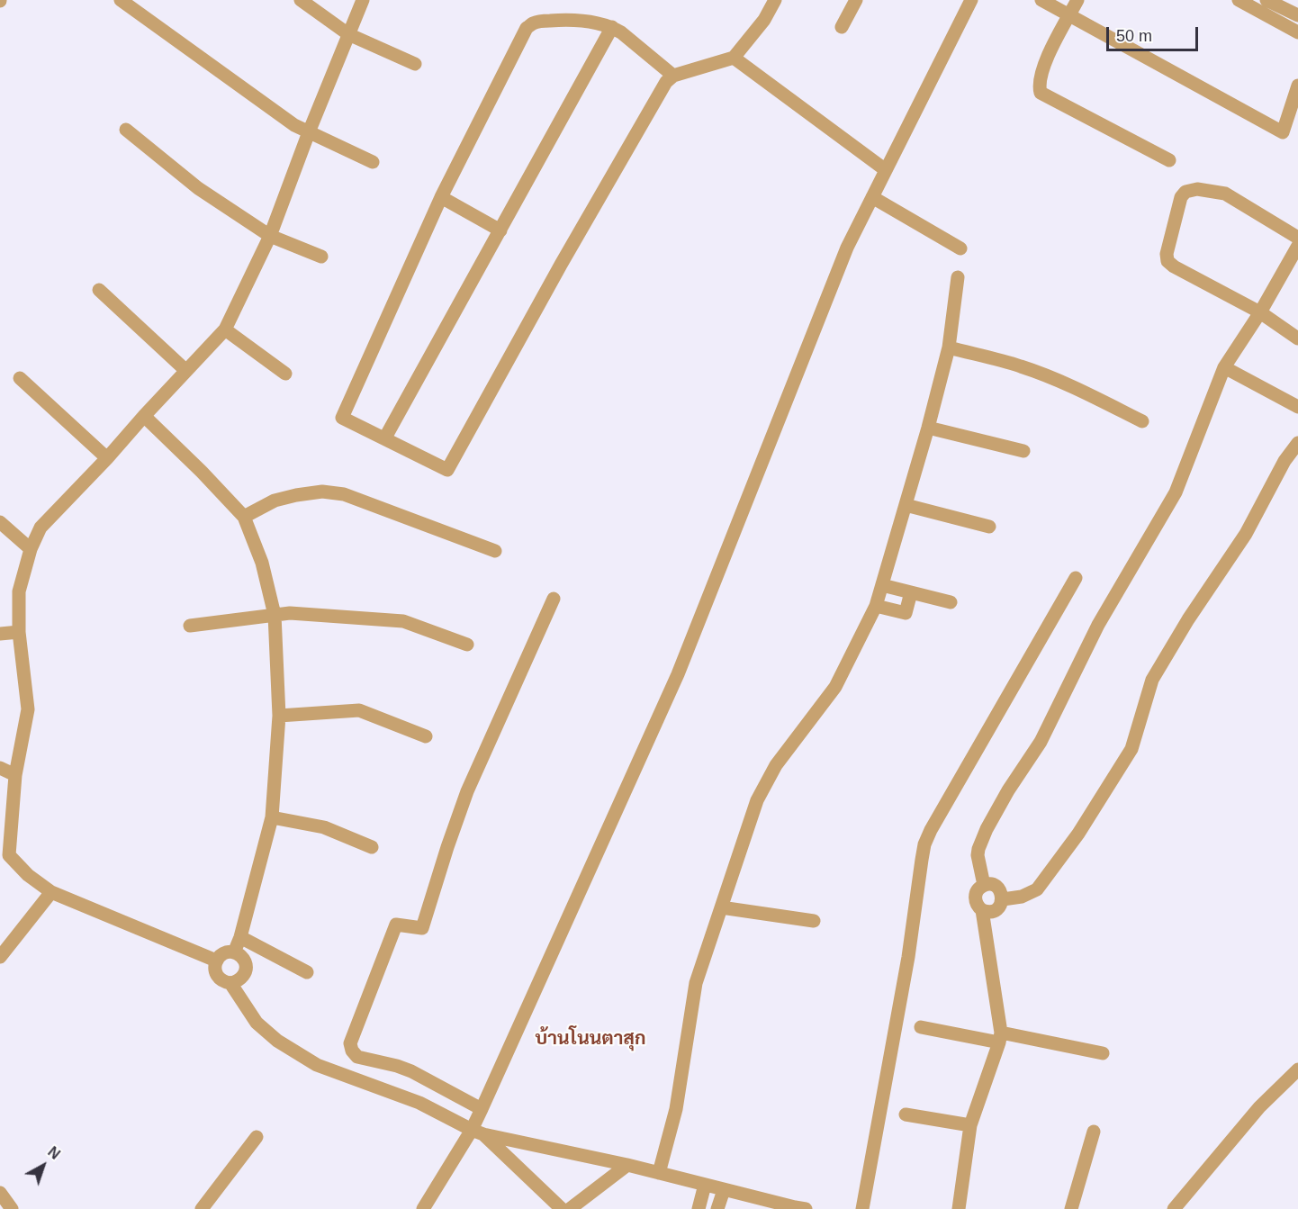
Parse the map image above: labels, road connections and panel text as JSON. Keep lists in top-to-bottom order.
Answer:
{
  "districts": ["บ้านโนนตาสุก"],
  "scale_bar": "50 m",
  "north": "top right"
}
